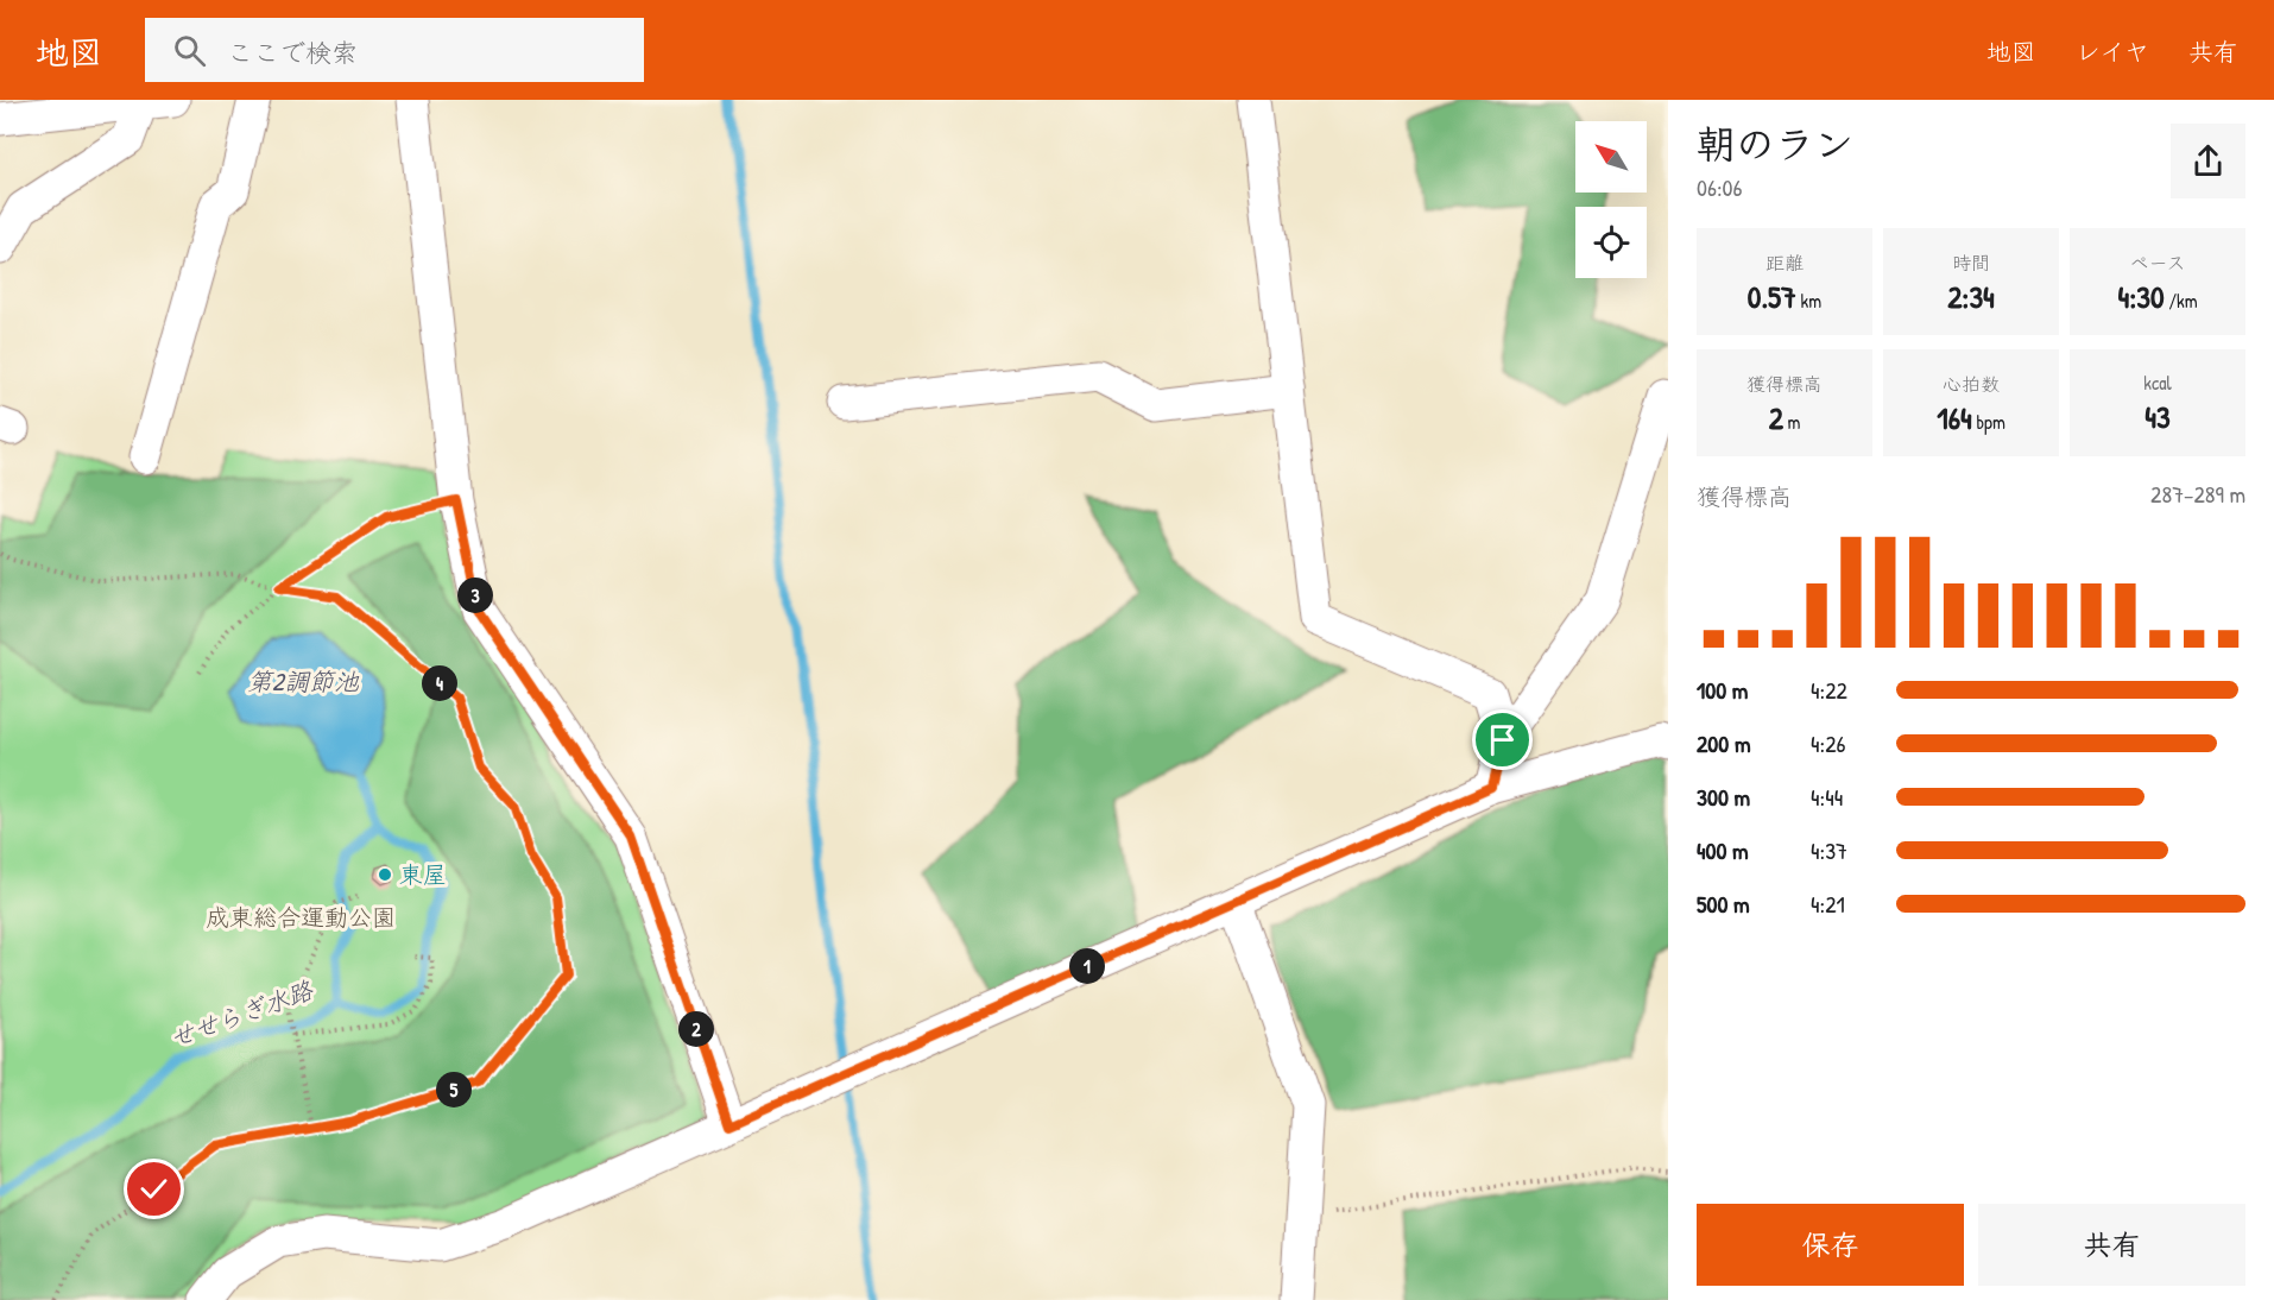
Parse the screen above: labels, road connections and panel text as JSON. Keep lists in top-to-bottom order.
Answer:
{
  "water": ["第2調節池", "せせらぎ水路"],
  "parks": ["成東総合運動公園"],
  "places": ["東屋"],
  "north": "top left",
  "page": {
    "header": "地図",
    "search": "ここで検索",
    "nav": ["地図", "レイヤ", "共有"],
    "heading": ["朝のラン", "06:06"],
    "stats": [
      ["距離", "0.57 km"],
      ["時間", "2:34"],
      ["ペース", "4:30 /km"],
      ["獲得標高", "2 m"],
      ["心拍数", "164 bpm"],
      ["kcal", "43"]
    ],
    "chart": ["獲得標高", "287–289 m"],
    "pins": [
      "3",
      "4",
      "1",
      "2",
      "5"
    ],
    "list": [
      {
        "name": "100 m",
        "note": "4:22"
      },
      {
        "name": "200 m",
        "note": "4:26"
      },
      {
        "name": "300 m",
        "note": "4:44"
      },
      {
        "name": "400 m",
        "note": "4:37"
      },
      {
        "name": "500 m",
        "note": "4:21"
      }
    ],
    "buttons": ["保存", "共有"]
  }
}
